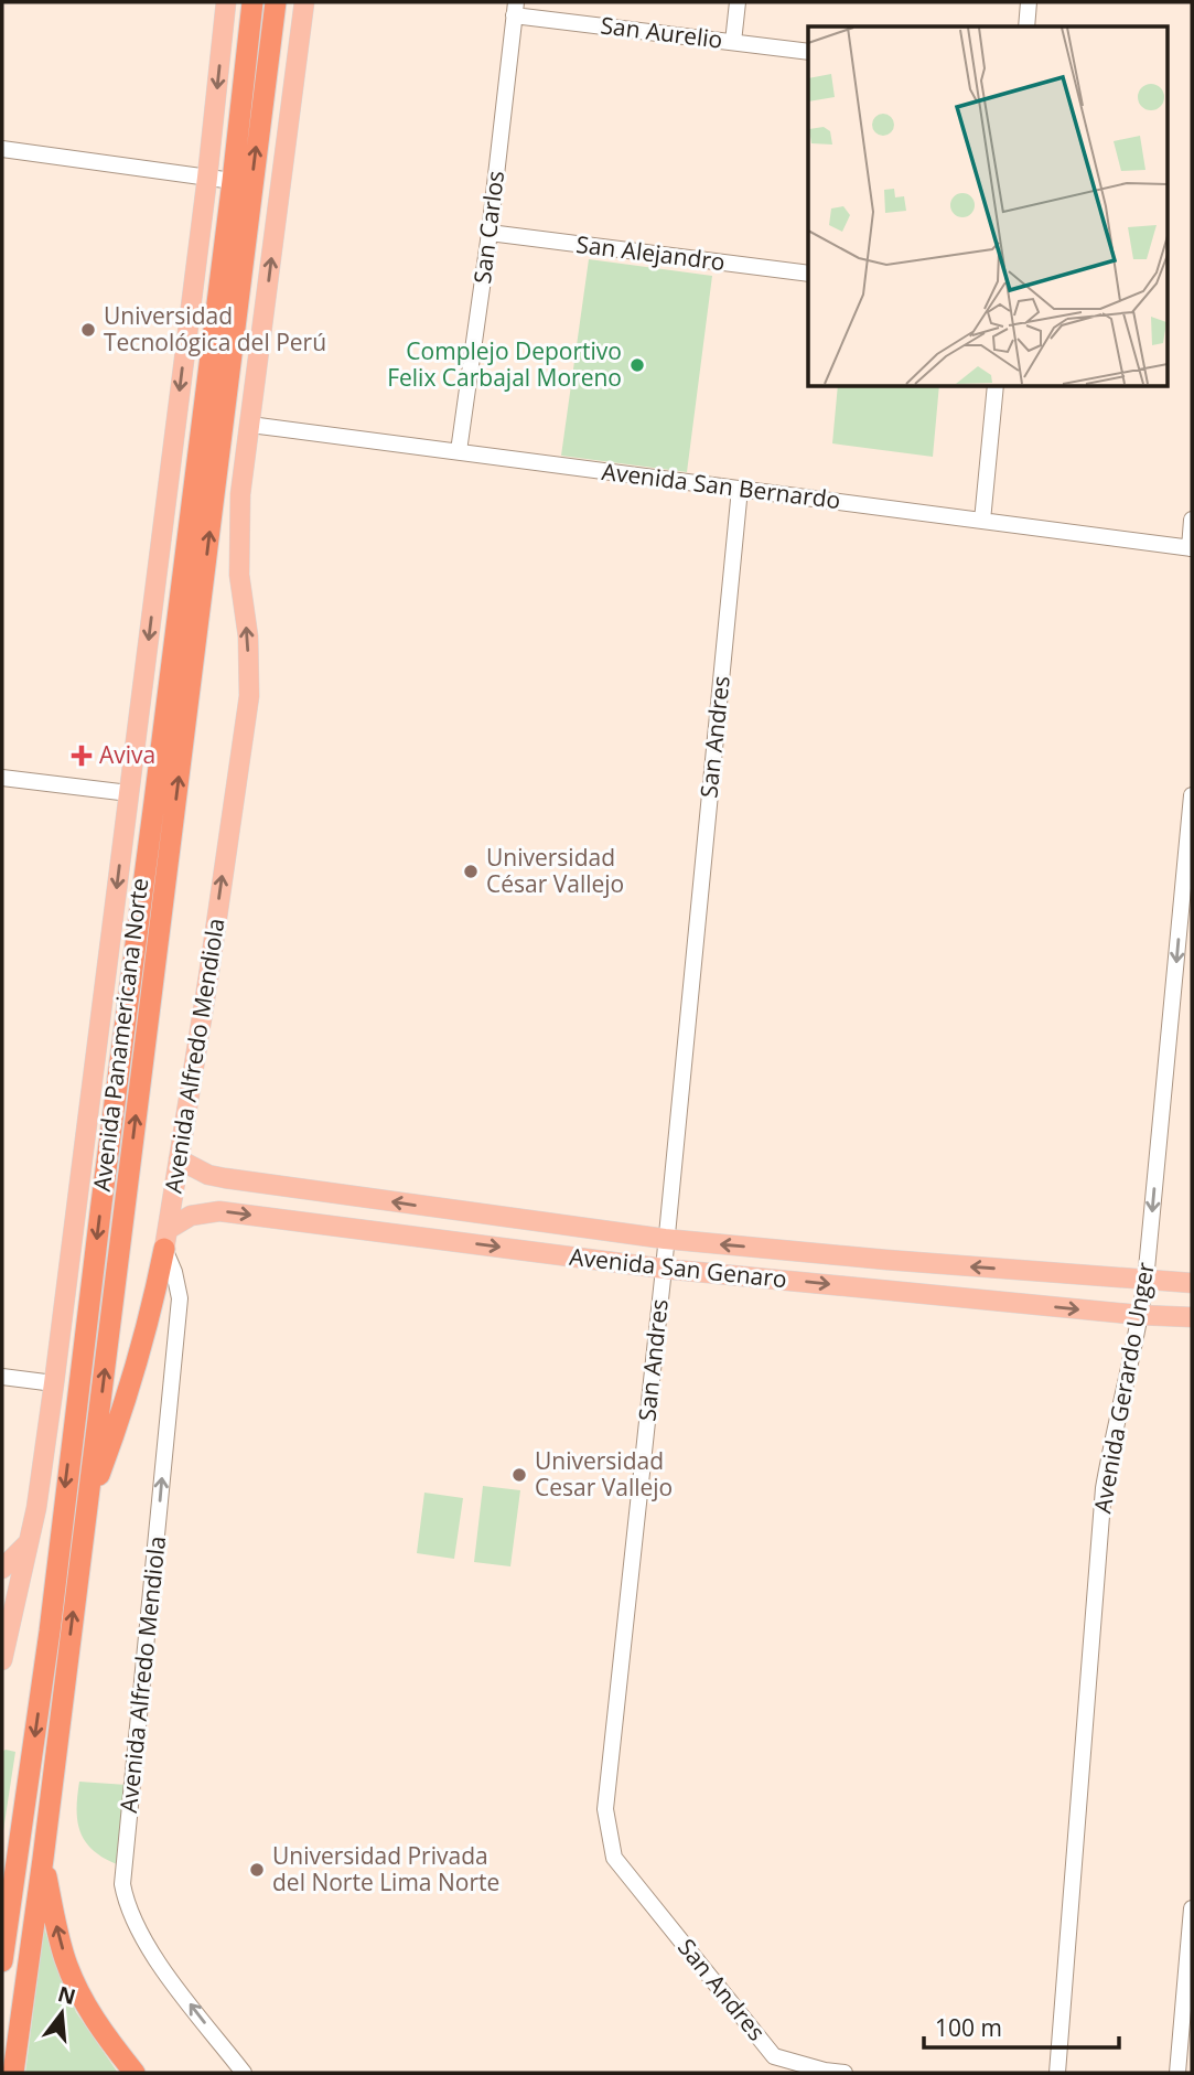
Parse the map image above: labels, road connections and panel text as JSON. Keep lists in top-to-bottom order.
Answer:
{
  "streets": {
    "highway": ["Avenida Panamericana Norte"],
    "main road": ["Avenida Alfredo Mendiola", "Avenida San Genaro"],
    "street": [
      "San Aurelio",
      "San Carlos",
      "San Alejandro",
      "Avenida San Bernardo",
      "San Andres",
      "Avenida Gerardo Unger"
    ]
  },
  "crossings": [
    ["San Aurelio", "San Carlos"],
    ["San Carlos", "San Alejandro"],
    ["San Carlos", "Avenida San Bernardo"],
    ["Avenida San Bernardo", "San Andres"],
    ["Avenida San Bernardo", "Avenida Alfredo Mendiola"],
    ["San Andres", "Avenida San Genaro"],
    ["Avenida Alfredo Mendiola", "Avenida San Genaro"],
    ["Avenida San Genaro", "Avenida Gerardo Unger"]
  ],
  "one_way": ["Avenida Gerardo Unger"],
  "places": {
    "other": [
      "Universidad Tecnológica del Perú",
      "Complejo Deportivo Felix Carbajal Moreno",
      "Universidad César Vallejo",
      "Universidad Cesar Vallejo",
      "Universidad Privada del Norte Lima Norte"
    ],
    "health": ["Aviva"]
  },
  "scale_bar": "100 m",
  "north": "top"
}
